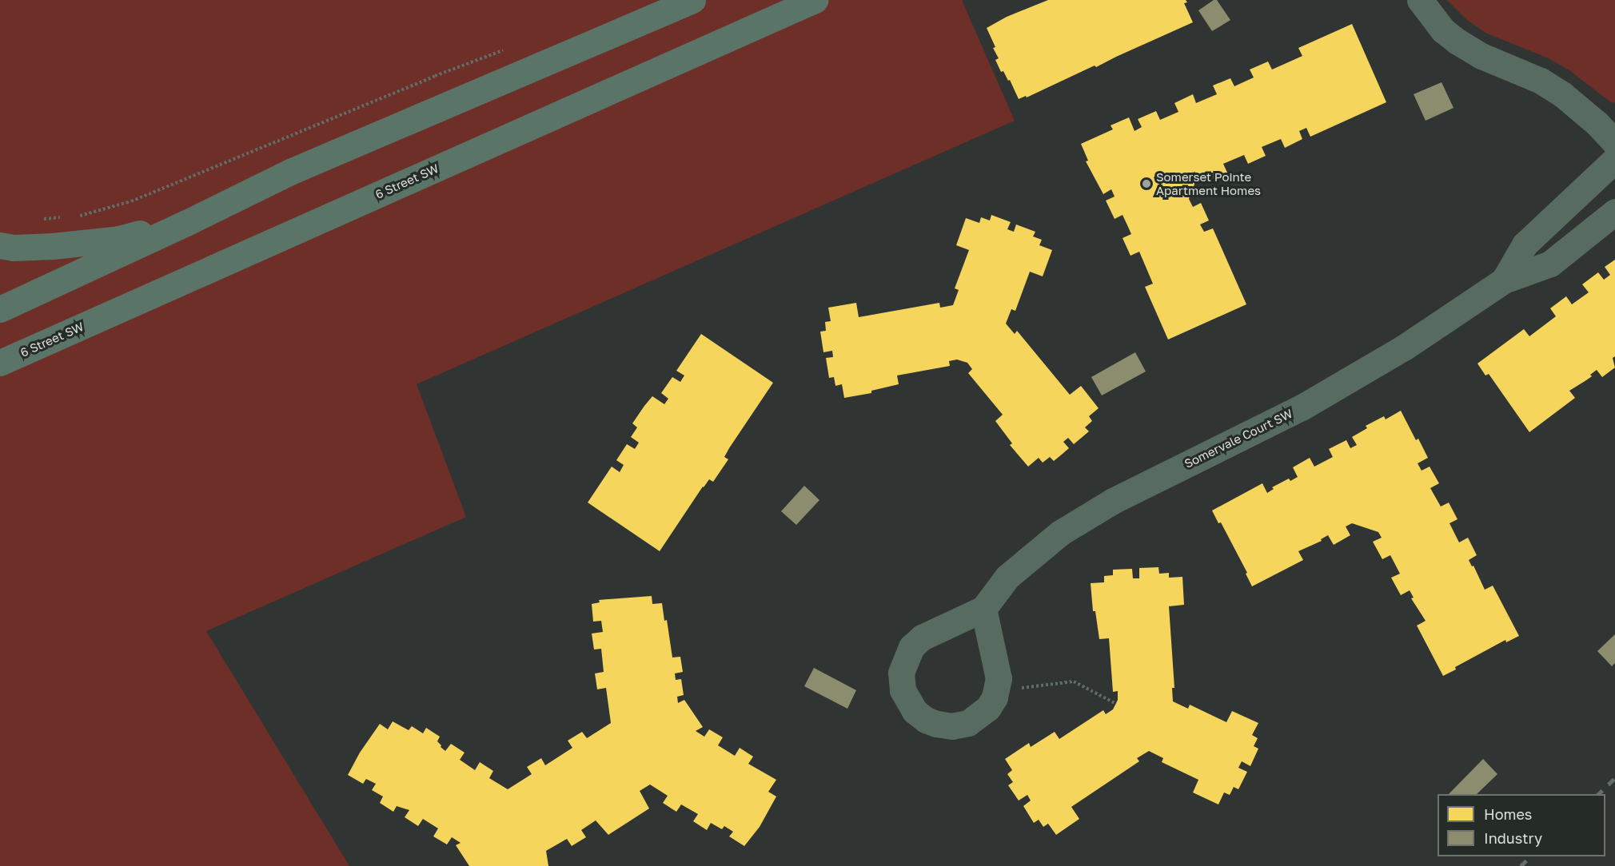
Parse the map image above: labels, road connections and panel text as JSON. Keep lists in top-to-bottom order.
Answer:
{
  "streets": {
    "main road": ["6 Street SW"],
    "street": ["Somervale Court SW"]
  },
  "places": ["Somerset Pointe Apartment Homes"],
  "legend": ["Homes", "Industry"]
}
